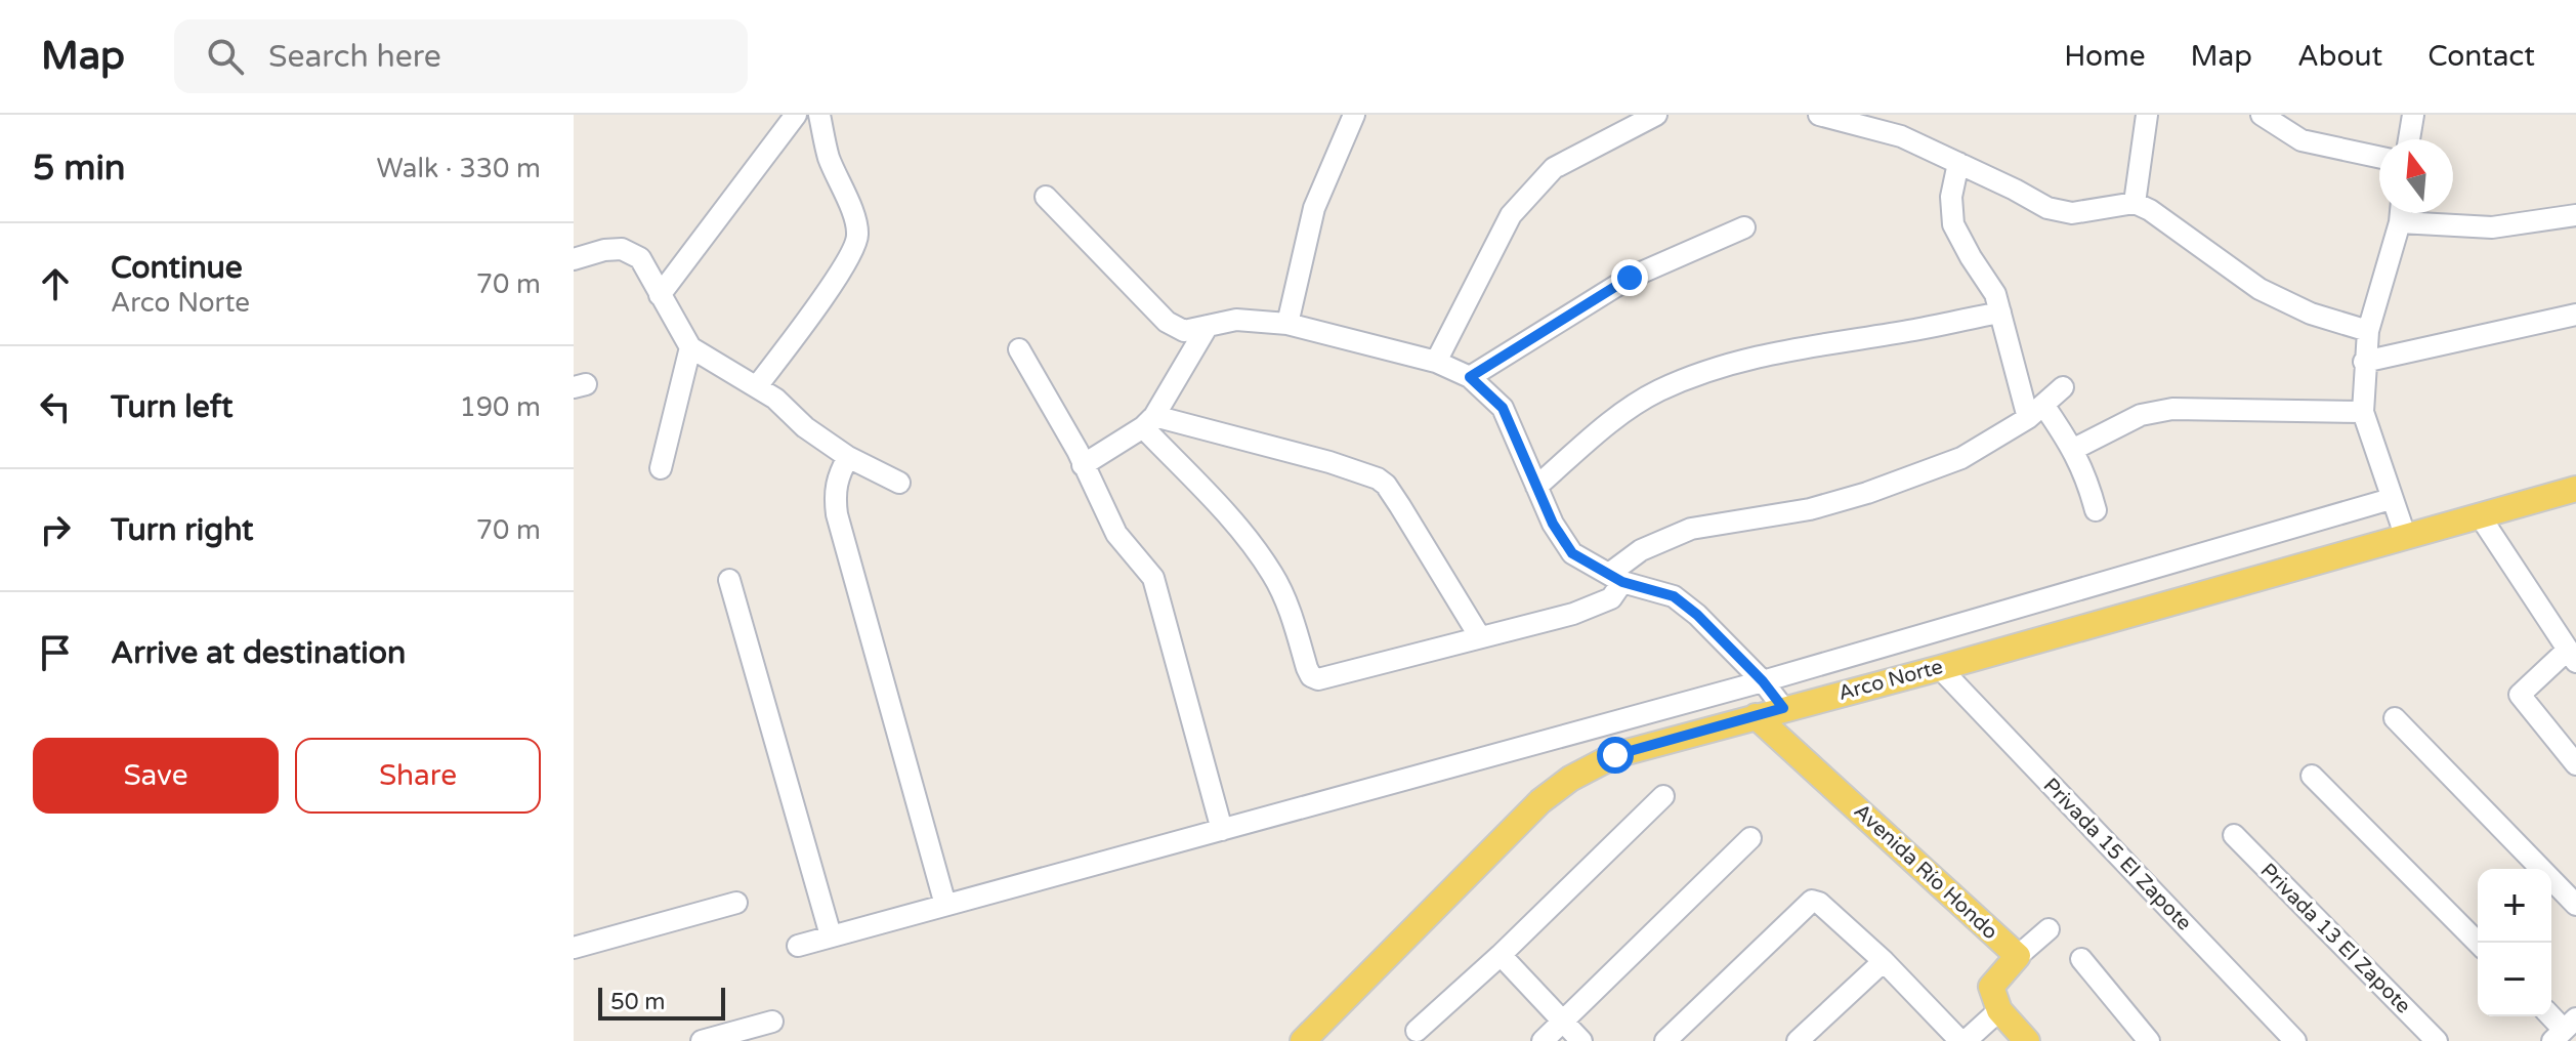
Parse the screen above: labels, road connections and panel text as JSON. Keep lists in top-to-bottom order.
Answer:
{
  "streets": {
    "main road": ["Arco Norte", "Avenida Río Hondo"],
    "street": ["Privada 15 El Zapote", "Privada 13 El Zapote"]
  },
  "crossings": [
    ["Arco Norte", "Privada 15 El Zapote"],
    ["Arco Norte", "Avenida Río Hondo"]
  ],
  "scale_bar": "50 m",
  "north": "top",
  "page": {
    "header": "Map",
    "search": "Search here",
    "nav": [
      "Home",
      "Map",
      "About",
      "Contact"
    ],
    "heading": ["5 min", "Walk · 330 m"],
    "list": [
      ["Continue", "Arco Norte", "70 m"],
      ["Turn left", "190 m"],
      ["Turn right", "70 m"],
      "Arrive at destination"
    ],
    "buttons": ["Save", "Share"],
    "map_buttons": ["+", "−"],
    "scale": "50 m"
  }
}
